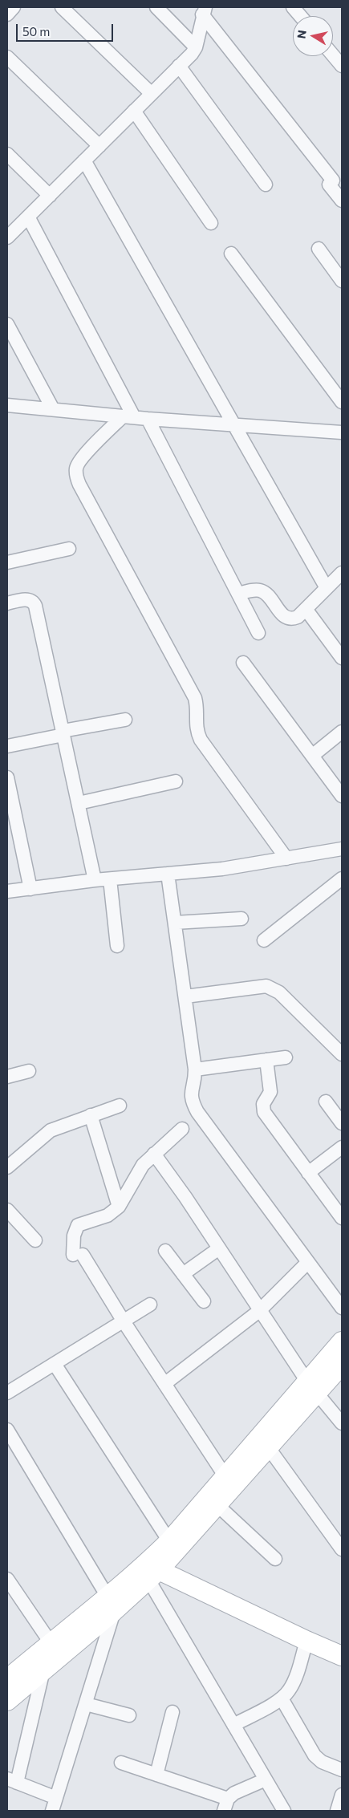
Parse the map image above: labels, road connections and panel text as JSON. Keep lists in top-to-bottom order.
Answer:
{
  "scale_bar": "50 m",
  "north": "left"
}
